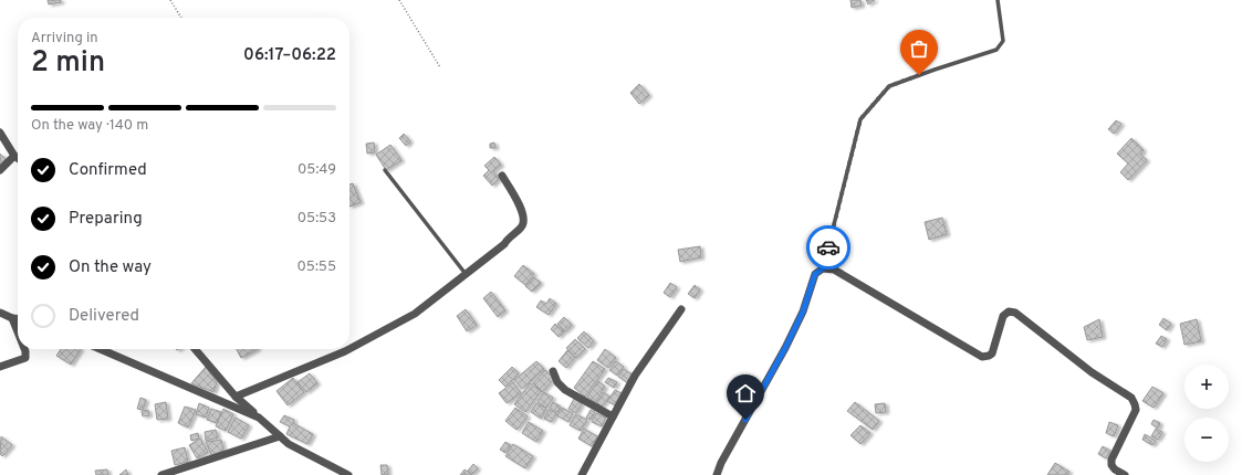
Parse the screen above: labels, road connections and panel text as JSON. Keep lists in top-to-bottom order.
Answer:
{
  "page": {
    "heading": ["2 min", "Arriving in", "06:17–06:22"],
    "bar": "On the way · 140 m",
    "list": [
      ["Confirmed", "05:49"],
      ["Preparing", "05:53"],
      ["On the way", "05:55"],
      "Delivered"
    ],
    "map_buttons": ["+", "−"]
  }
}
